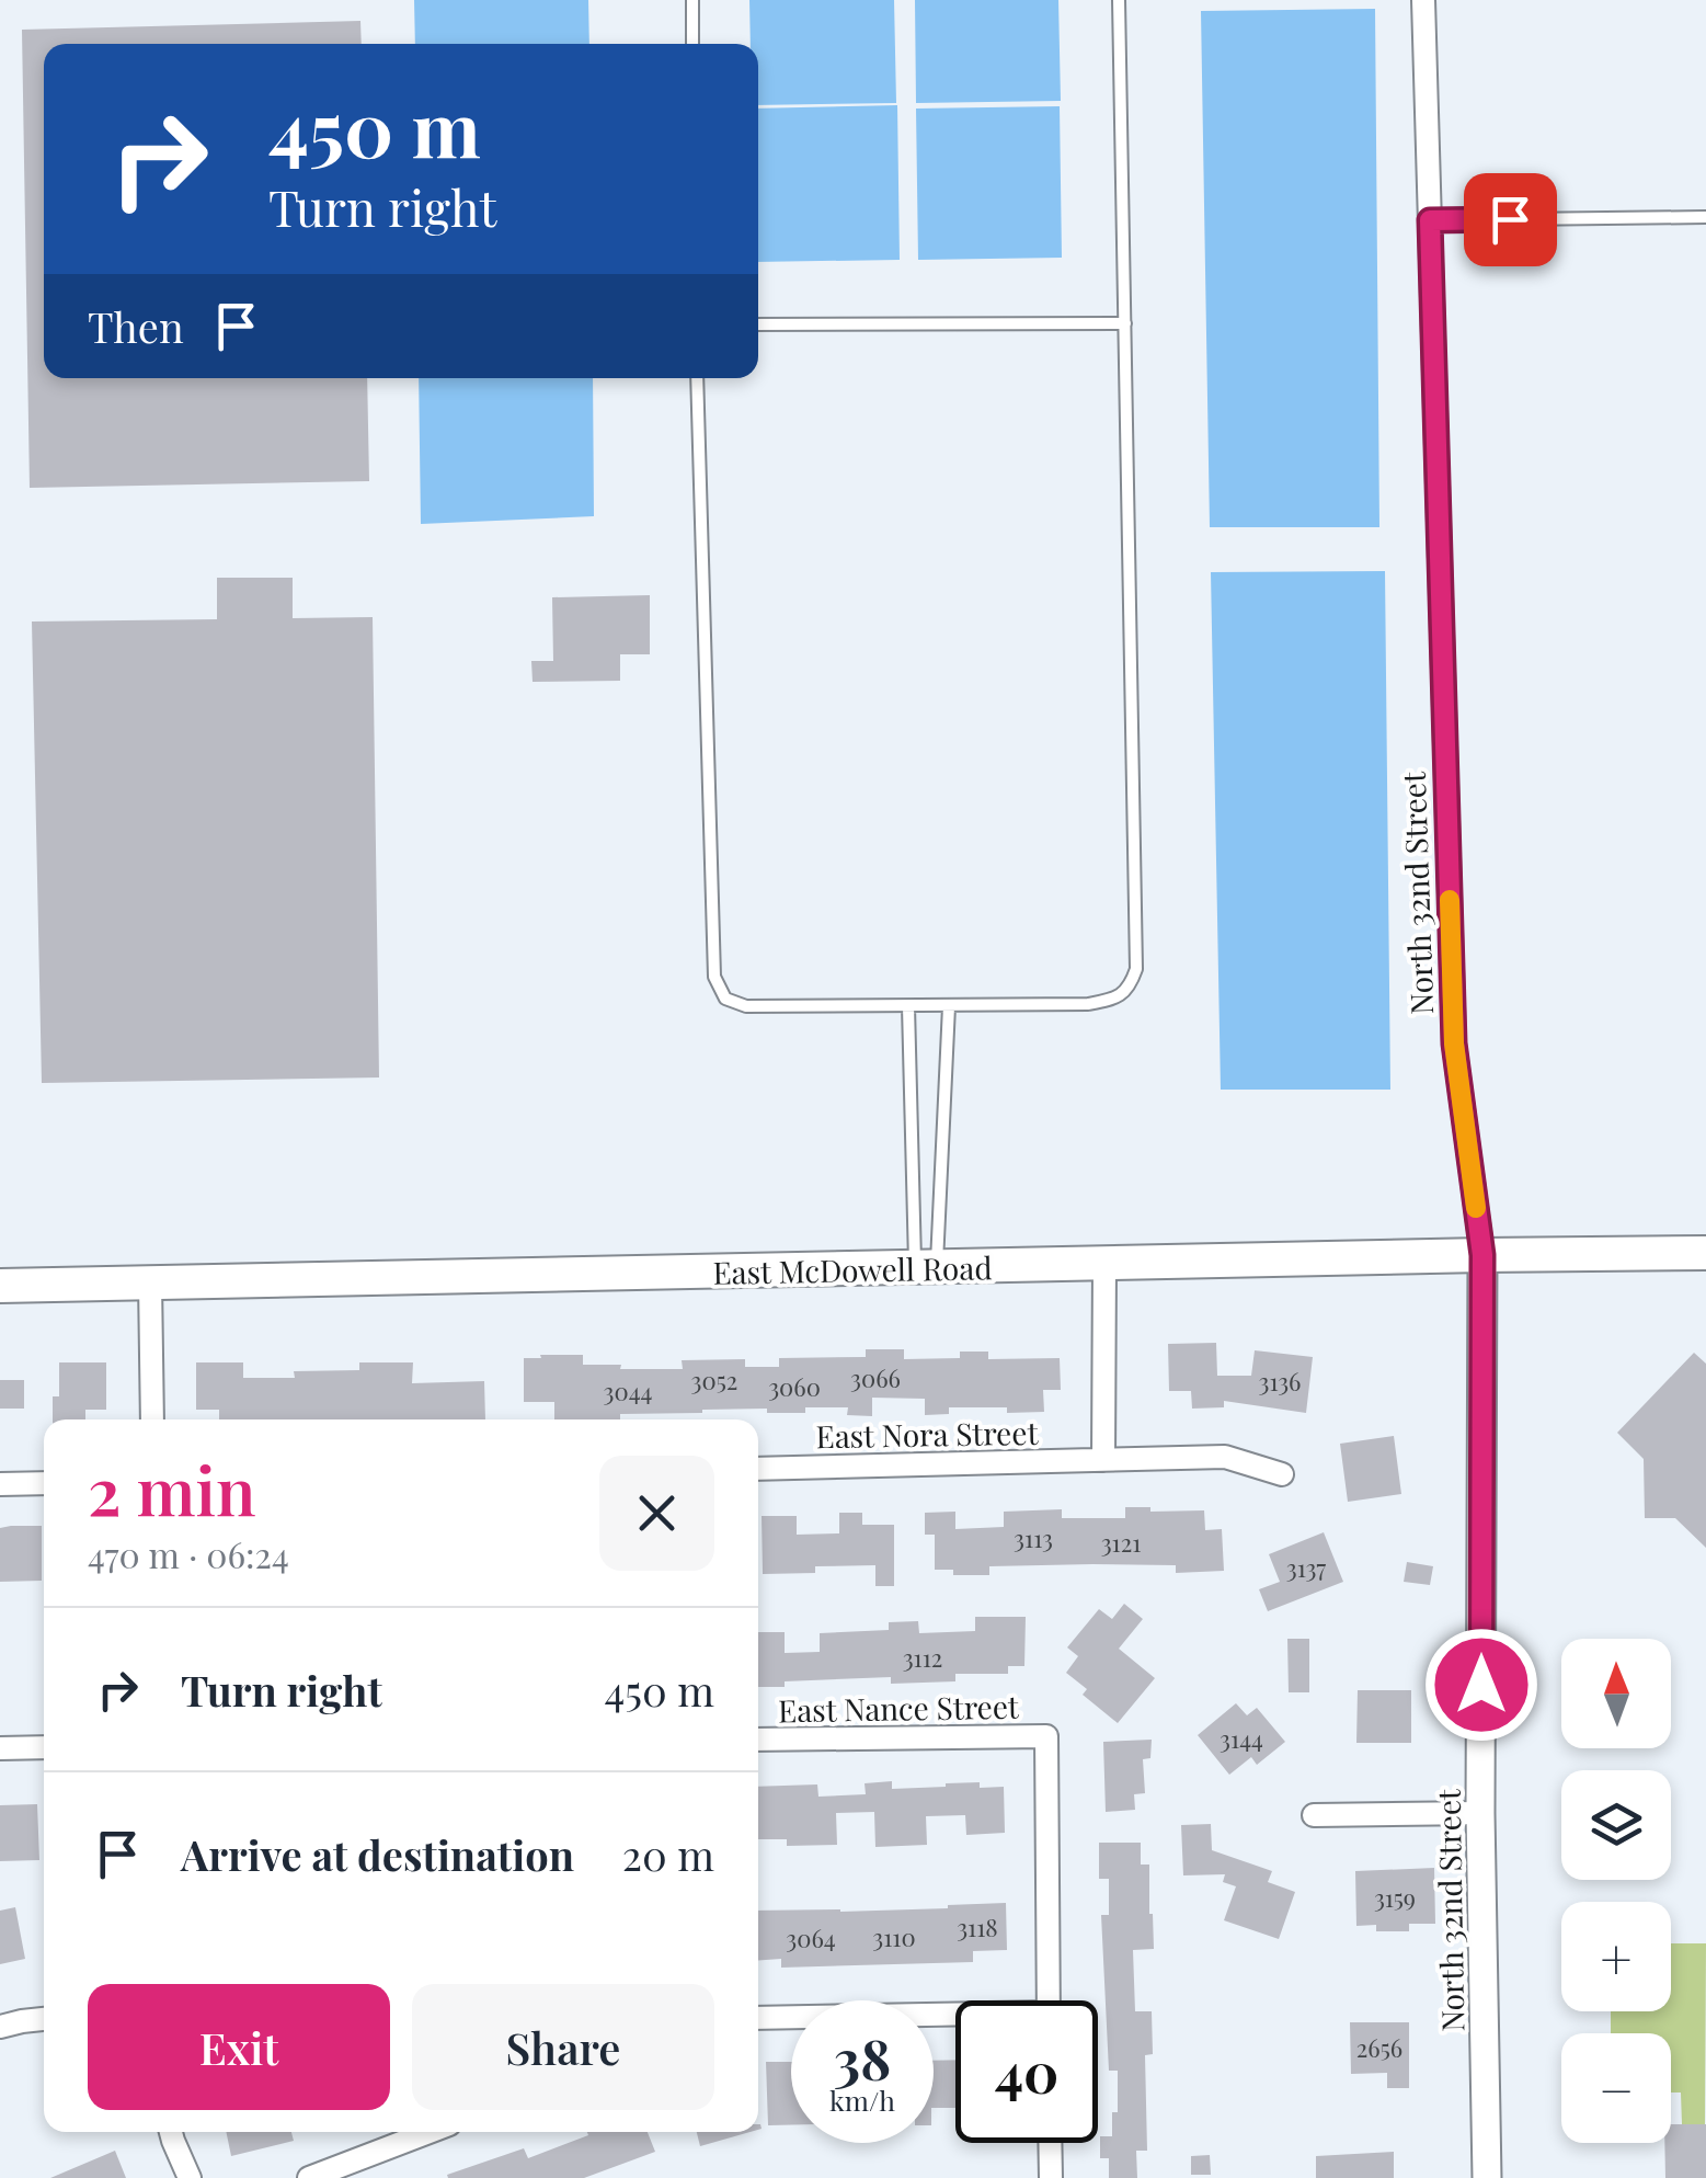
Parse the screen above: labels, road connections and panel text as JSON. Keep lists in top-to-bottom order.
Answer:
{
  "streets": {
    "main road": ["East McDowell Road"],
    "street": ["North 32nd Street", "East Nora Street", "East Nance Street"]
  },
  "crossings": [
    ["North 32nd Street", "East McDowell Road"]
  ],
  "house_numbers": [
    "3066",
    "3052",
    "3136",
    "3060",
    "3044",
    "3113",
    "3121",
    "3137",
    "3112",
    "3144",
    "3159",
    "3118",
    "3110",
    "3064",
    "2656"
  ],
  "north": "top",
  "page": {
    "turn": ["450 m", "Turn right"],
    "then": "Then",
    "heading": ["2 min", "470 m · 06:24"],
    "list": [
      {
        "name": "Turn right",
        "value": "450 m"
      },
      {
        "name": "Arrive at destination",
        "value": "20 m"
      }
    ],
    "map_buttons": ["+", "−"],
    "buttons": ["Exit", "Share"],
    "speed": "38 km/h",
    "limit": "40"
  }
}
